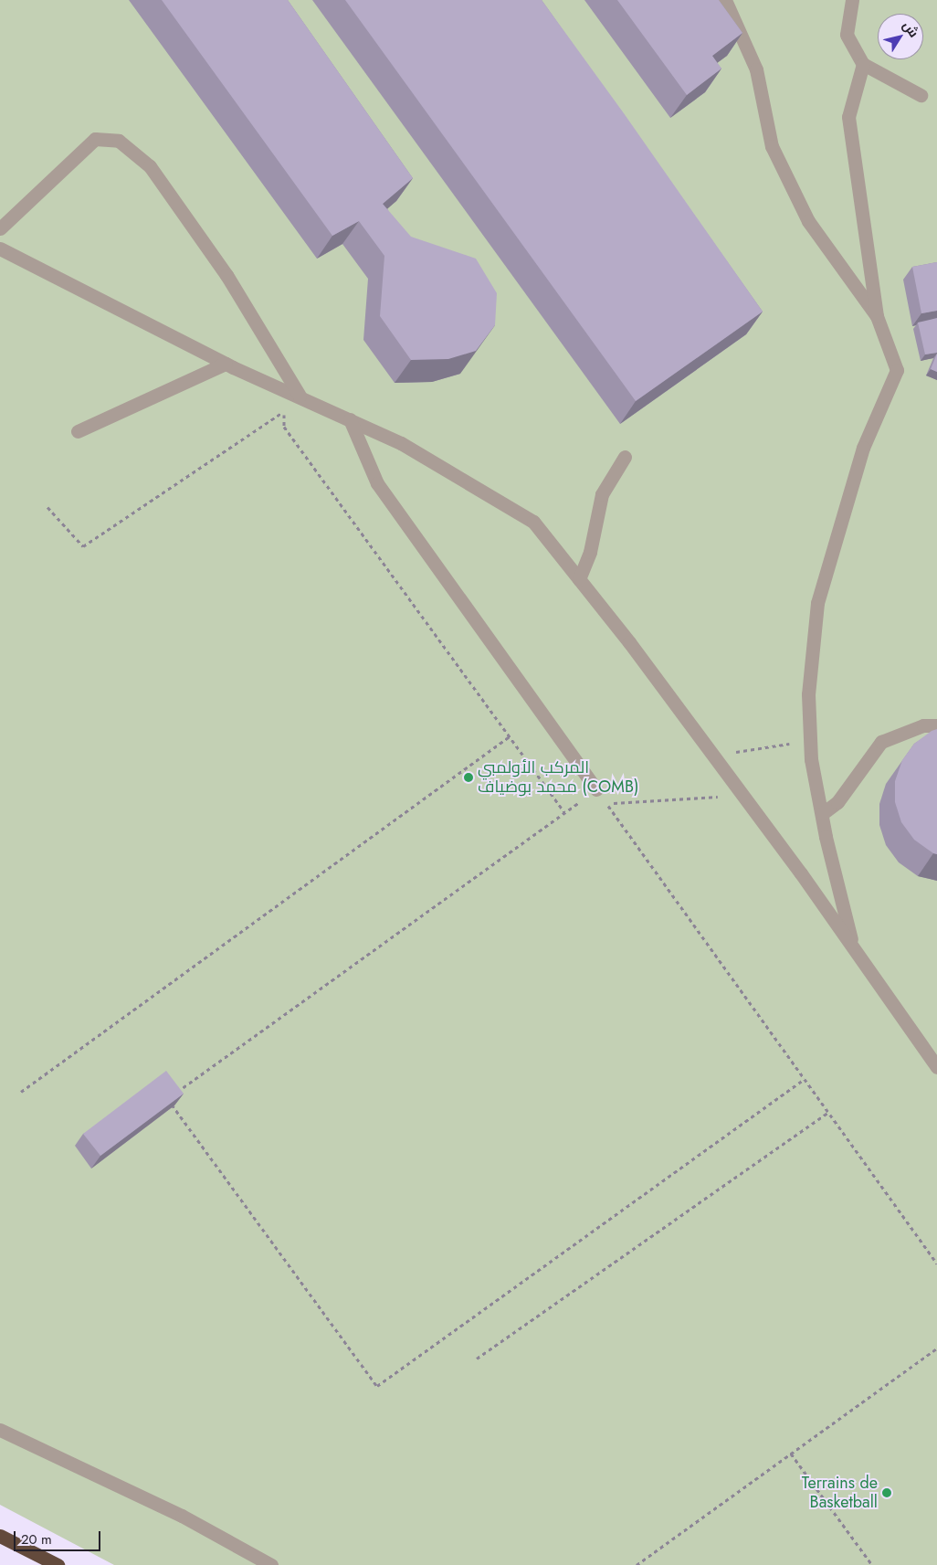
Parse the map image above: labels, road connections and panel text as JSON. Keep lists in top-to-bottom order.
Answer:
{
  "places": ["المركب الأولمبي محمد بوضياف (COMB)", "Terrains de Basketball"],
  "scale_bar": "20 m",
  "north": "top right"
}
